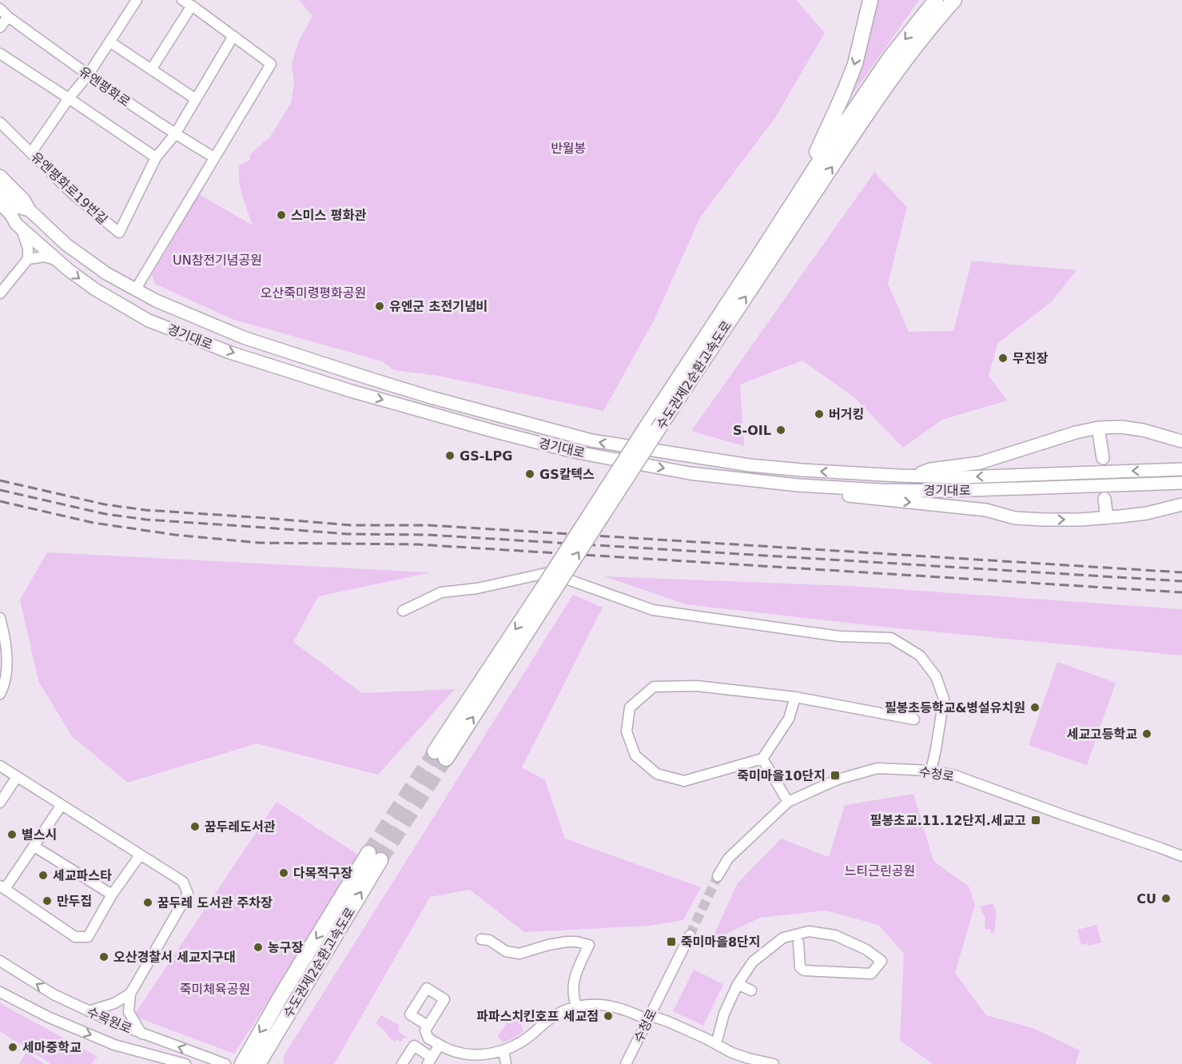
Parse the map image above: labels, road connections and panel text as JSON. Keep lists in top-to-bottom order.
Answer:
{
  "streets": {
    "highway": ["수도권제2순환고속도로"],
    "main road": ["경기대로"],
    "street": [
      "유엔평화로",
      "유엔평화로19번길",
      "수청로",
      "수목원로"
    ]
  },
  "crossings": [
    ["유엔평화로", "유엔평화로19번길"]
  ],
  "parks": [
    "반월봉",
    "UN참전기념공원",
    "오산죽미령평화공원",
    "느티근린공원",
    "죽미체육공원"
  ],
  "places": {
    "other": [
      "스미스 평화관",
      "유엔군 초전기념비",
      "무진장",
      "버거킹",
      "S-OIL",
      "GS-LPG",
      "GS칼텍스",
      "필봉초등학교&병설유치원",
      "세교고등학교",
      "꿈두레도서관",
      "별스시",
      "다목적구장",
      "세교파스타",
      "CU",
      "만두집",
      "꿈두레 도서관 주차장",
      "농구장",
      "오산경찰서 세교지구대",
      "파파스치킨호프 세교점",
      "세마중학교"
    ],
    "transit": ["죽미마을10단지", "필봉초교.11.12단지.세교고", "죽미마을8단지"]
  }
}
